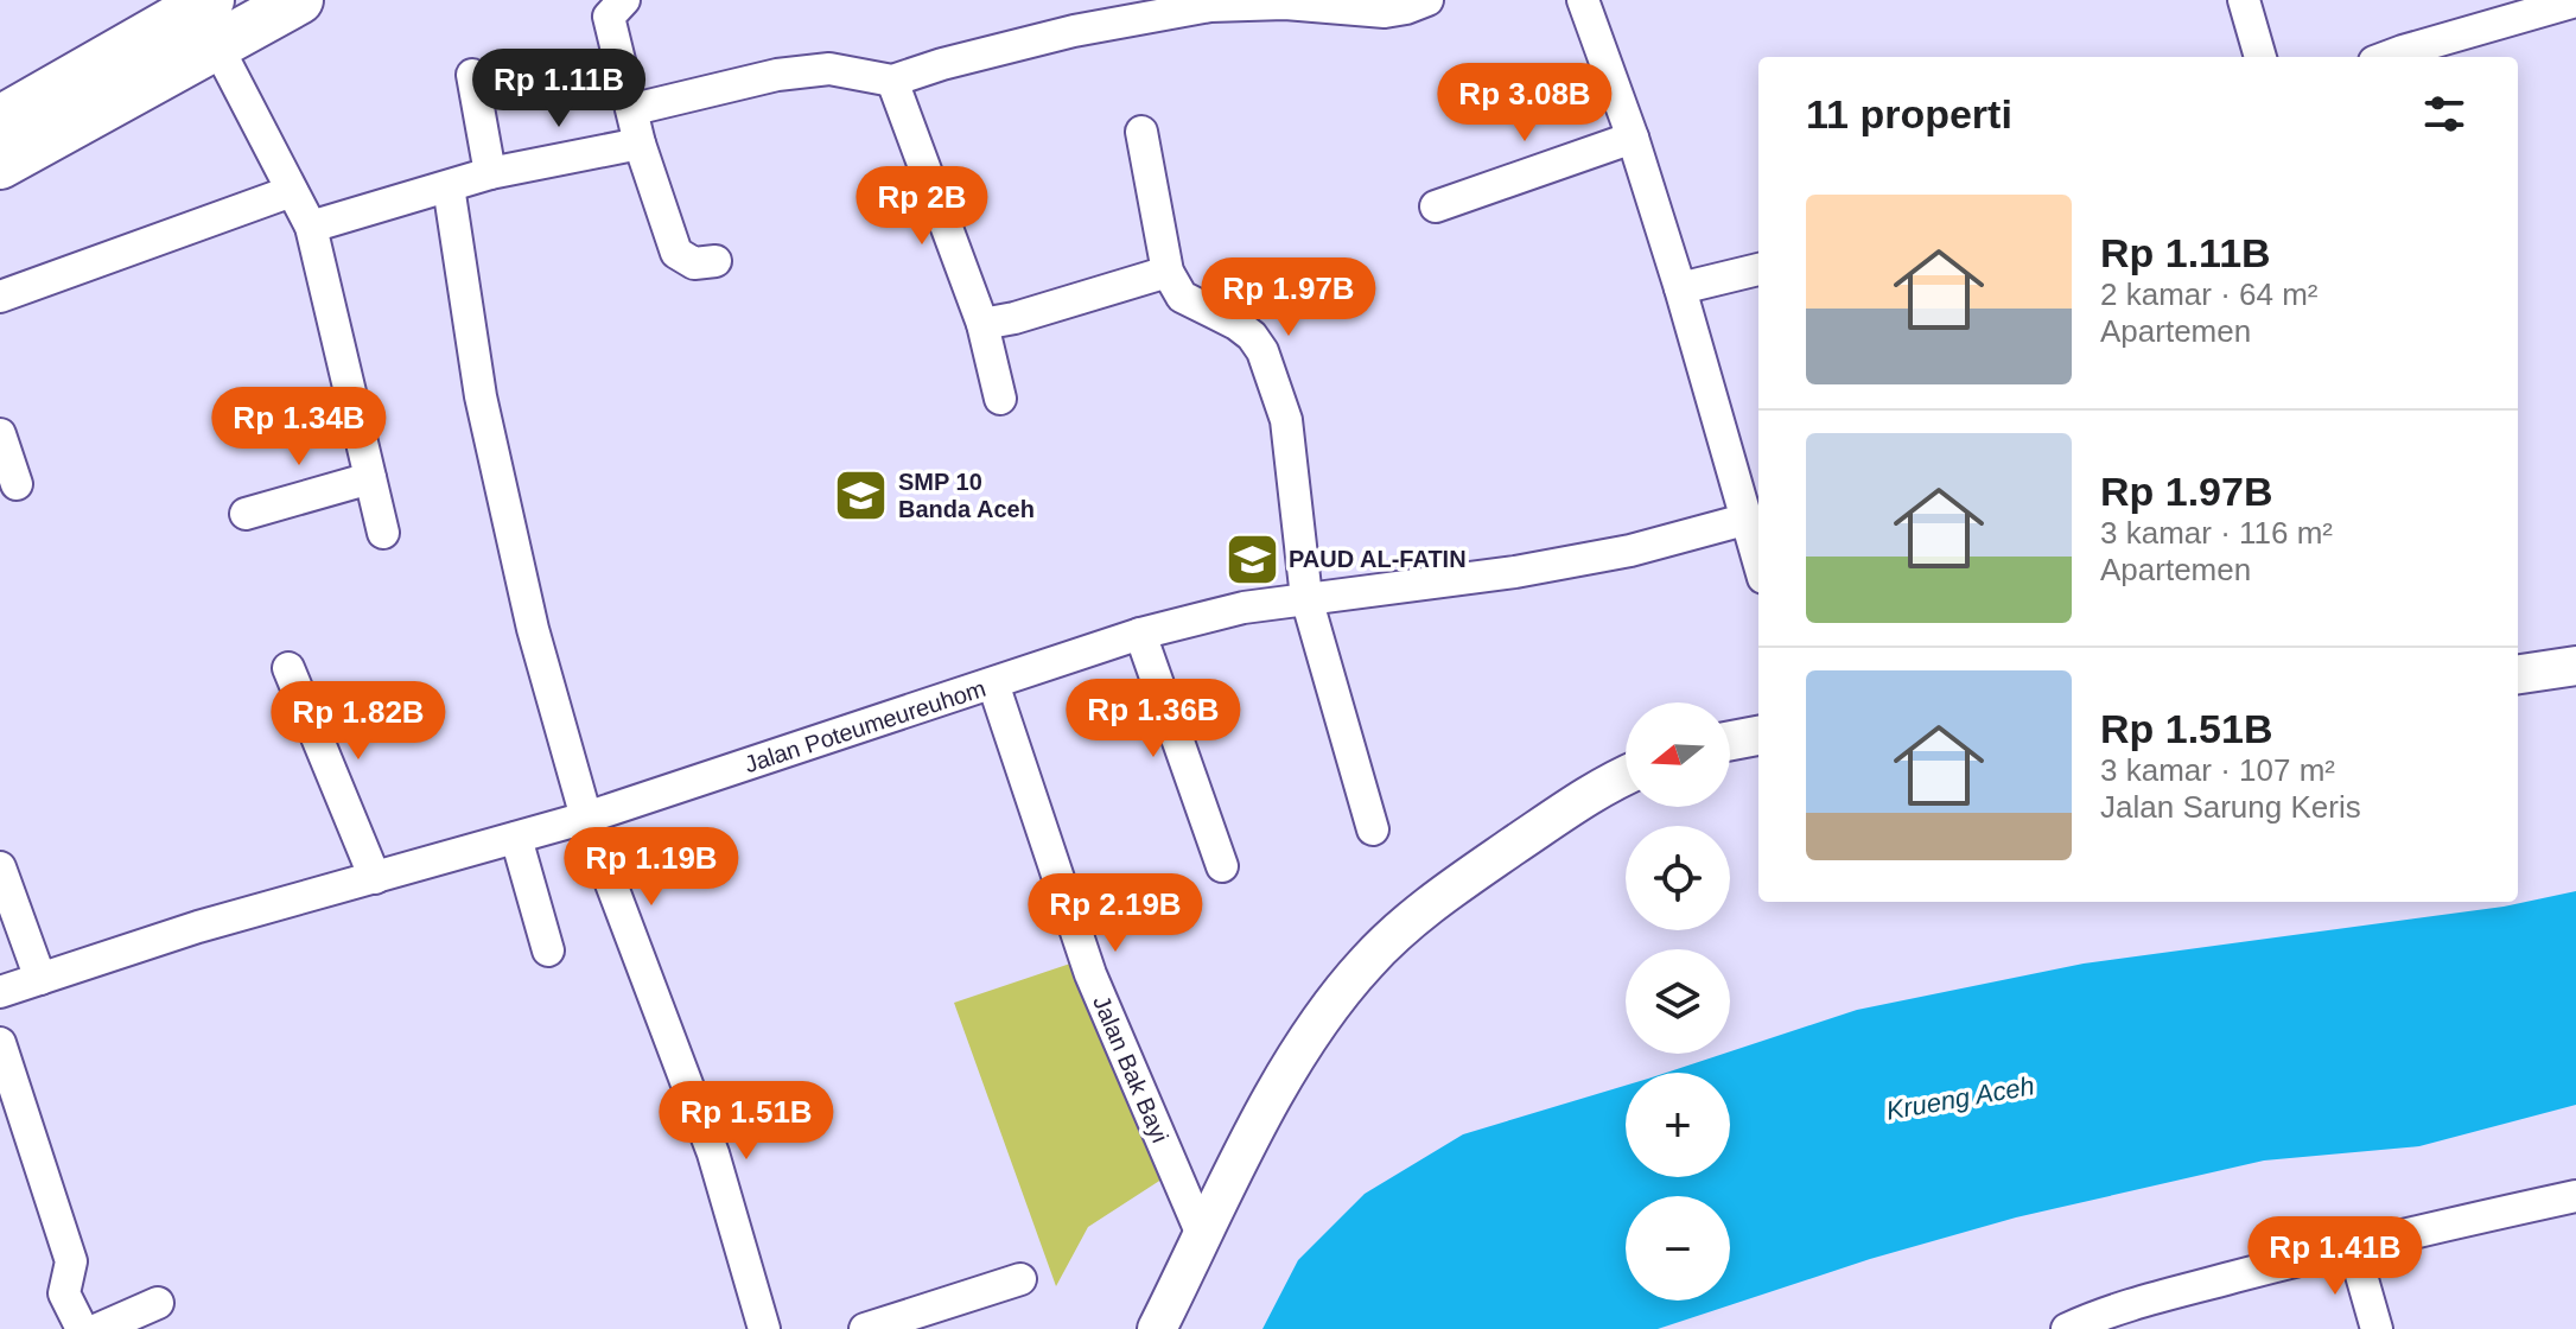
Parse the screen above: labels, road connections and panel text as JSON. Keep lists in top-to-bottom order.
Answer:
{
  "streets": {
    "street": ["Jalan Poteumeureuhom", "Jalan Bak Bayi"]
  },
  "crossings": [
    ["Jalan Poteumeureuhom", "Jalan Bak Bayi"]
  ],
  "water": ["Krueng Aceh"],
  "places": {
    "school or university": ["SMP 10 Banda Aceh", "PAUD AL-FATIN"]
  },
  "north": "left",
  "page": {
    "price": [
      "Rp 1.11B",
      "Rp 3.08B",
      "Rp 2B",
      "Rp 1.97B",
      "Rp 1.34B",
      "Rp 1.36B",
      "Rp 1.82B",
      "Rp 1.19B",
      "Rp 2.19B",
      "Rp 1.51B",
      "Rp 1.41B"
    ],
    "heading": "11 properti",
    "list": [
      {
        "name": "Rp 1.11B",
        "note": "2 kamar · 64 m² · Apartemen"
      },
      {
        "name": "Rp 1.97B",
        "note": "3 kamar · 116 m² · Apartemen"
      },
      {
        "name": "Rp 1.51B",
        "note": "3 kamar · 107 m² · Jalan Sarung Keris"
      }
    ],
    "map_buttons": ["+", "−"]
  }
}
